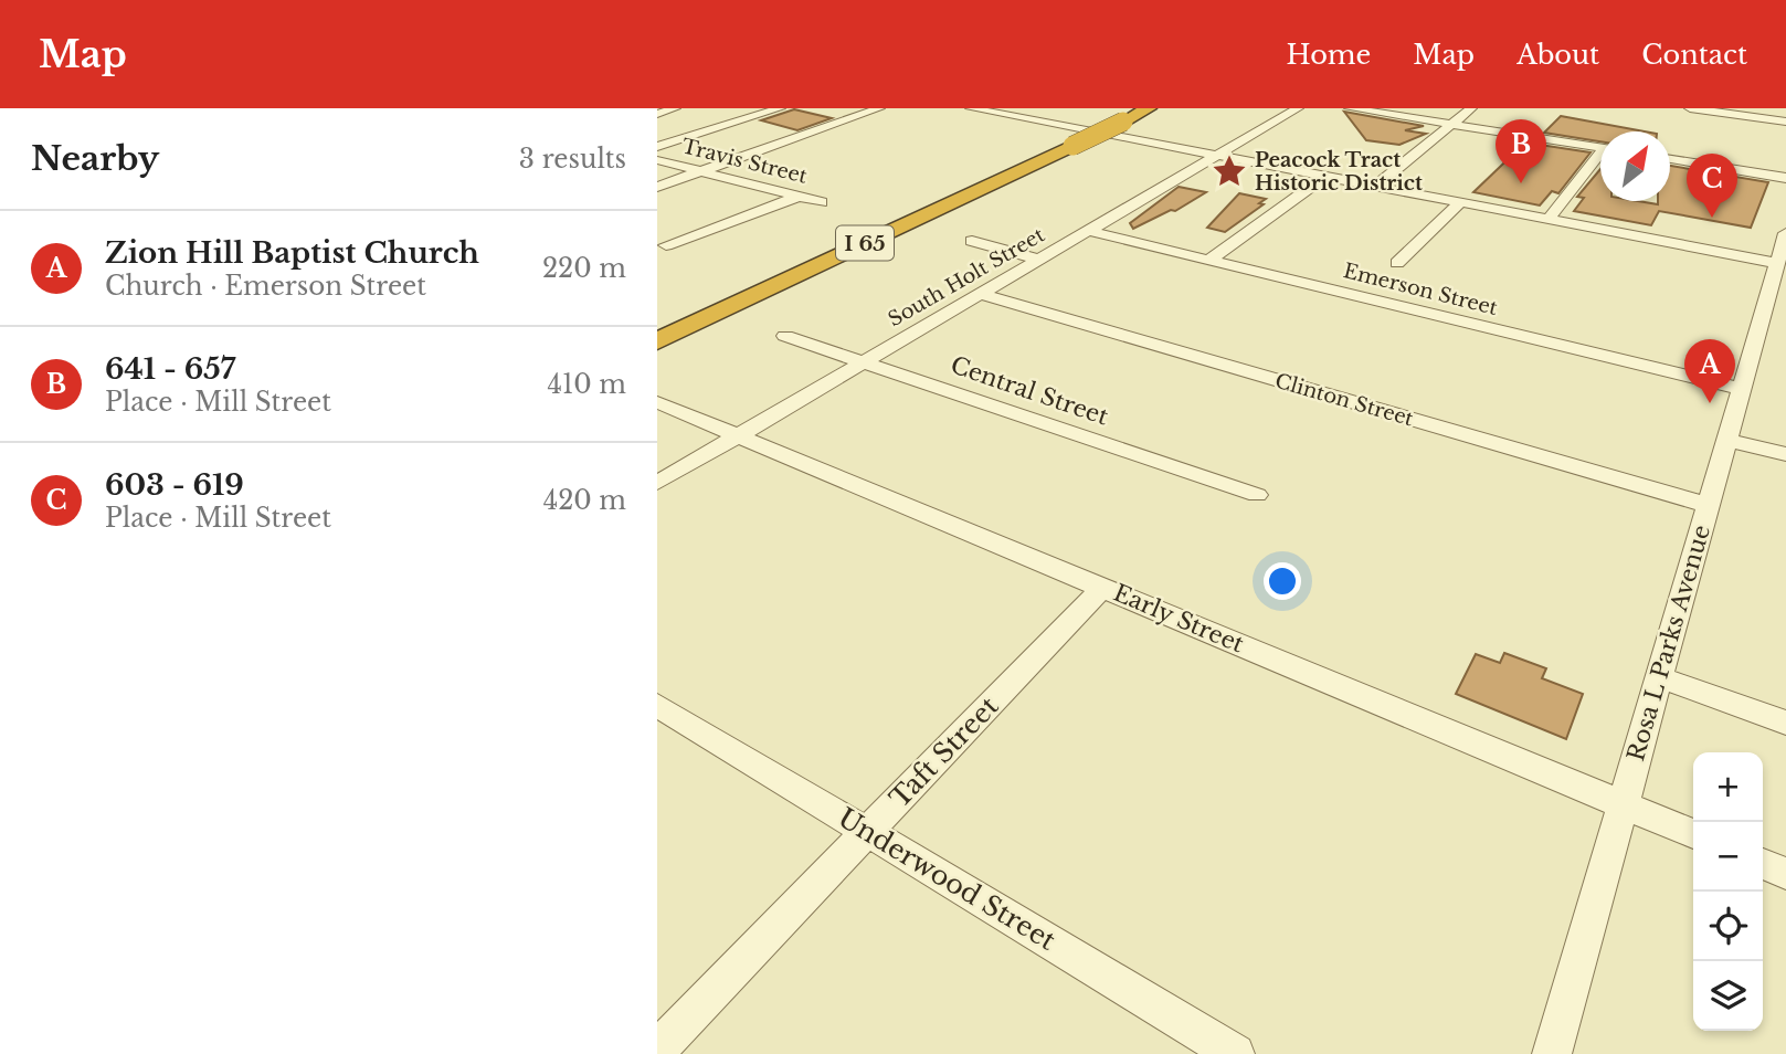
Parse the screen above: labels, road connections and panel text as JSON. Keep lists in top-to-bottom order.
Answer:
{
  "streets": {
    "highway": ["I 65"],
    "street": [
      "Travis Street",
      "South Holt Street",
      "Emerson Street",
      "Central Street",
      "Clinton Street",
      "Early Street",
      "Rosa L Parks Avenue",
      "Taft Street",
      "Underwood Street"
    ]
  },
  "crossings": [
    ["South Holt Street", "Emerson Street"],
    ["South Holt Street", "Central Street"],
    ["South Holt Street", "Clinton Street"],
    ["South Holt Street", "Early Street"],
    ["Emerson Street", "Rosa L Parks Avenue"],
    ["Clinton Street", "Rosa L Parks Avenue"],
    ["Early Street", "Rosa L Parks Avenue"],
    ["Early Street", "Taft Street"],
    ["Taft Street", "Underwood Street"]
  ],
  "places": {
    "place": ["Peacock Tract Historic District"]
  },
  "north": "top right",
  "page": {
    "header": "Map",
    "nav": [
      "Home",
      "Map",
      "About",
      "Contact"
    ],
    "heading": ["Nearby", "3 results"],
    "pins": ["B", "C", "A"],
    "list": [
      {
        "mark": "A",
        "name": "Zion Hill Baptist Church",
        "note": "Church · Emerson Street",
        "value": "220 m"
      },
      {
        "mark": "B",
        "name": "641 - 657",
        "note": "Place · Mill Street",
        "value": "410 m"
      },
      {
        "mark": "C",
        "name": "603 - 619",
        "note": "Place · Mill Street",
        "value": "420 m"
      }
    ],
    "map_buttons": ["+", "−"]
  }
}
